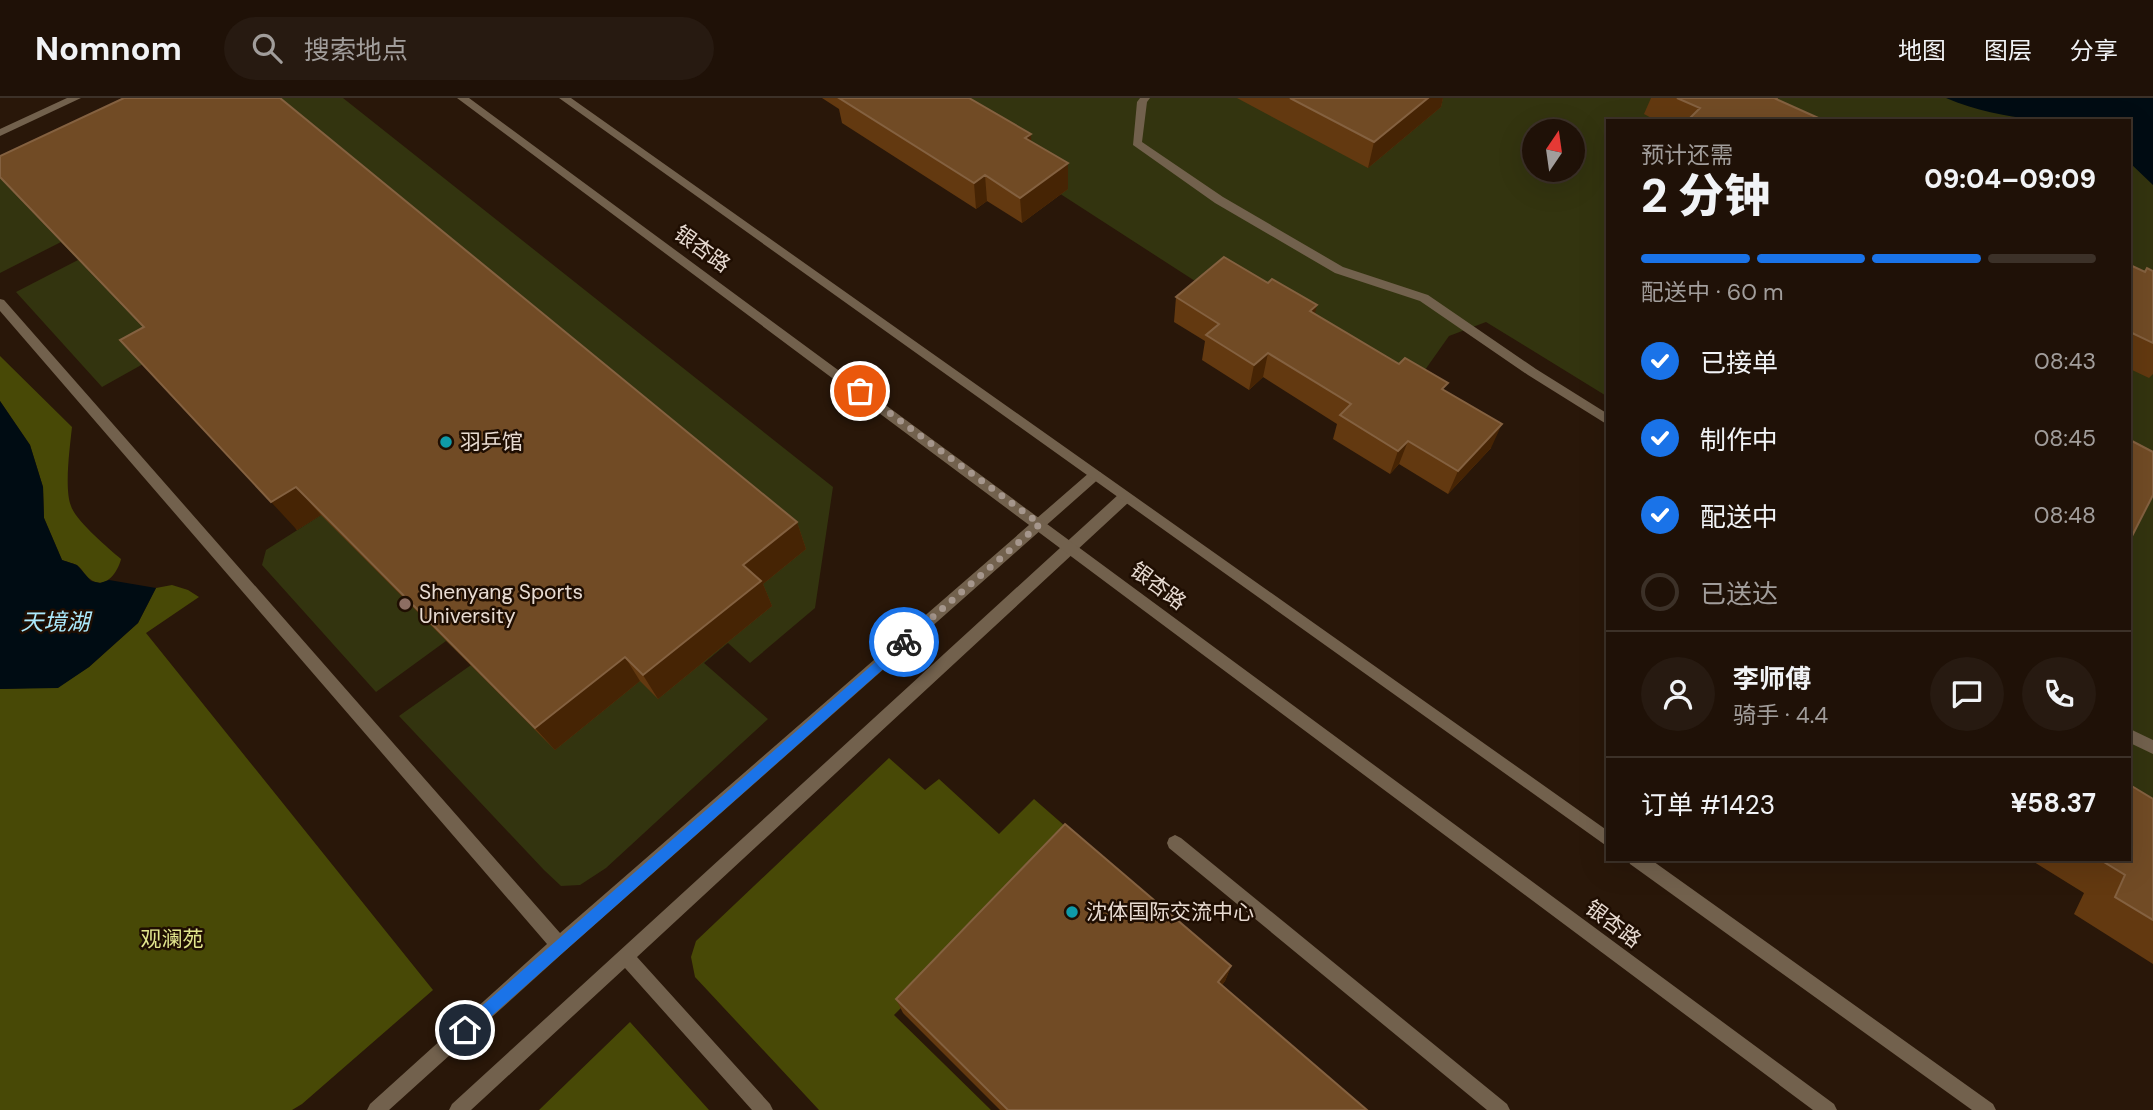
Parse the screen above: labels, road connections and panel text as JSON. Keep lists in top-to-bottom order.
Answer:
{
  "streets": {
    "street": ["银杏路"]
  },
  "water": ["天境湖"],
  "parks": ["观澜苑"],
  "places": ["羽乒馆", "Shenyang Sports University", "沈体国际交流中心"],
  "north": "top",
  "page": {
    "header": "Nomnom",
    "search": "搜索地点",
    "nav": ["地图", "图层", "分享"],
    "heading": ["2 分钟", "预计还需", "09:04–09:09"],
    "panel": [
      "李师傅",
      "骑手 · 4.4",
      "订单 #1423",
      "¥58.37"
    ],
    "bar": "配送中 · 60 m",
    "list": [
      ["已接单", "08:43"],
      ["制作中", "08:45"],
      ["配送中", "08:48"],
      "已送达"
    ]
  }
}
